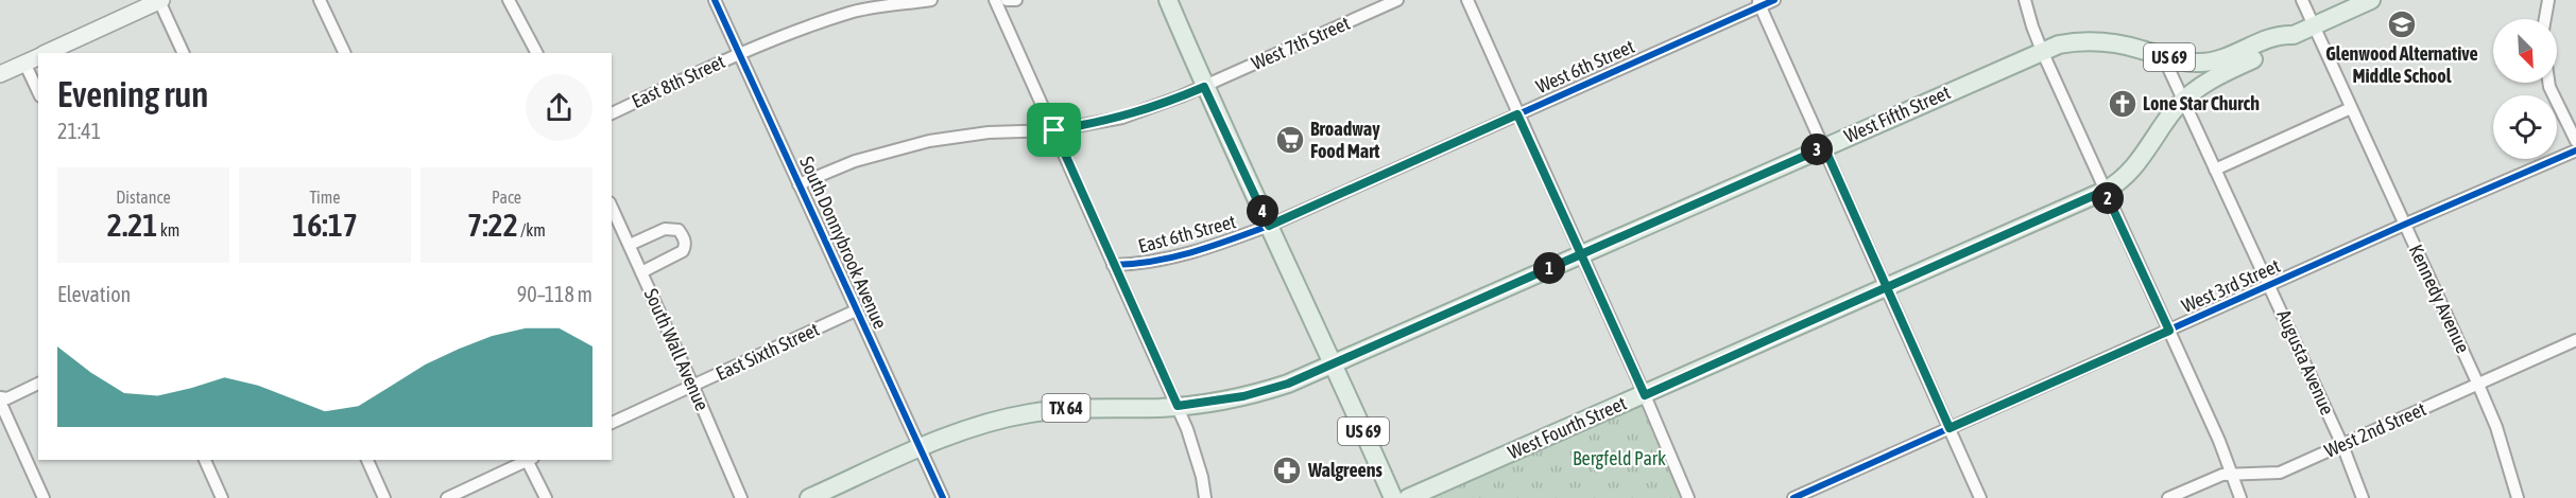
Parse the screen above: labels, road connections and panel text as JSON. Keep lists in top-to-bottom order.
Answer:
{
  "streets": {
    "main road": [
      "US 69",
      "West Fifth Street",
      "TX 64",
      "West Fourth Street"
    ],
    "street": [
      "West 7th Street",
      "West 6th Street",
      "East 8th Street",
      "East 6th Street",
      "South Donnybrook Avenue",
      "West 3rd Street",
      "Kennedy Avenue",
      "South Wall Avenue",
      "East Sixth Street",
      "Augusta Avenue",
      "West 2nd Street"
    ]
  },
  "crossings": [
    ["West 7th Street", "US 69"],
    ["West 7th Street", "South Donnybrook Avenue"],
    ["US 69", "West 6th Street"],
    ["US 69", "West Fifth Street"],
    ["US 69", "East 6th Street"],
    ["US 69", "Kennedy Avenue"],
    ["US 69", "Augusta Avenue"],
    ["US 69", "TX 64"],
    ["US 69", "West Fourth Street"],
    ["West 6th Street", "East 6th Street"],
    ["East 8th Street", "South Donnybrook Avenue"],
    ["West Fifth Street", "TX 64"],
    ["South Donnybrook Avenue", "East Sixth Street"],
    ["South Donnybrook Avenue", "TX 64"],
    ["West 3rd Street", "Kennedy Avenue"],
    ["West 3rd Street", "Augusta Avenue"],
    ["Kennedy Avenue", "West 2nd Street"],
    ["South Wall Avenue", "East Sixth Street"],
    ["Augusta Avenue", "West Fourth Street"],
    ["Augusta Avenue", "West 2nd Street"]
  ],
  "parks": ["Bergfeld Park"],
  "places": {
    "school or university": ["Glenwood Alternative Middle School"],
    "church": ["Lone Star Church"],
    "supermarket": ["Broadway Food Mart"],
    "pharmacy": ["Walgreens"]
  },
  "north": "bottom right",
  "page": {
    "heading": ["Evening run", "21:41"],
    "pins": [
      "3",
      "2",
      "4",
      "1"
    ],
    "stats": [
      ["Distance", "2.21 km"],
      ["Time", "16:17"],
      ["Pace", "7:22 /km"]
    ],
    "chart": ["Elevation", "90–118 m"]
  }
}
